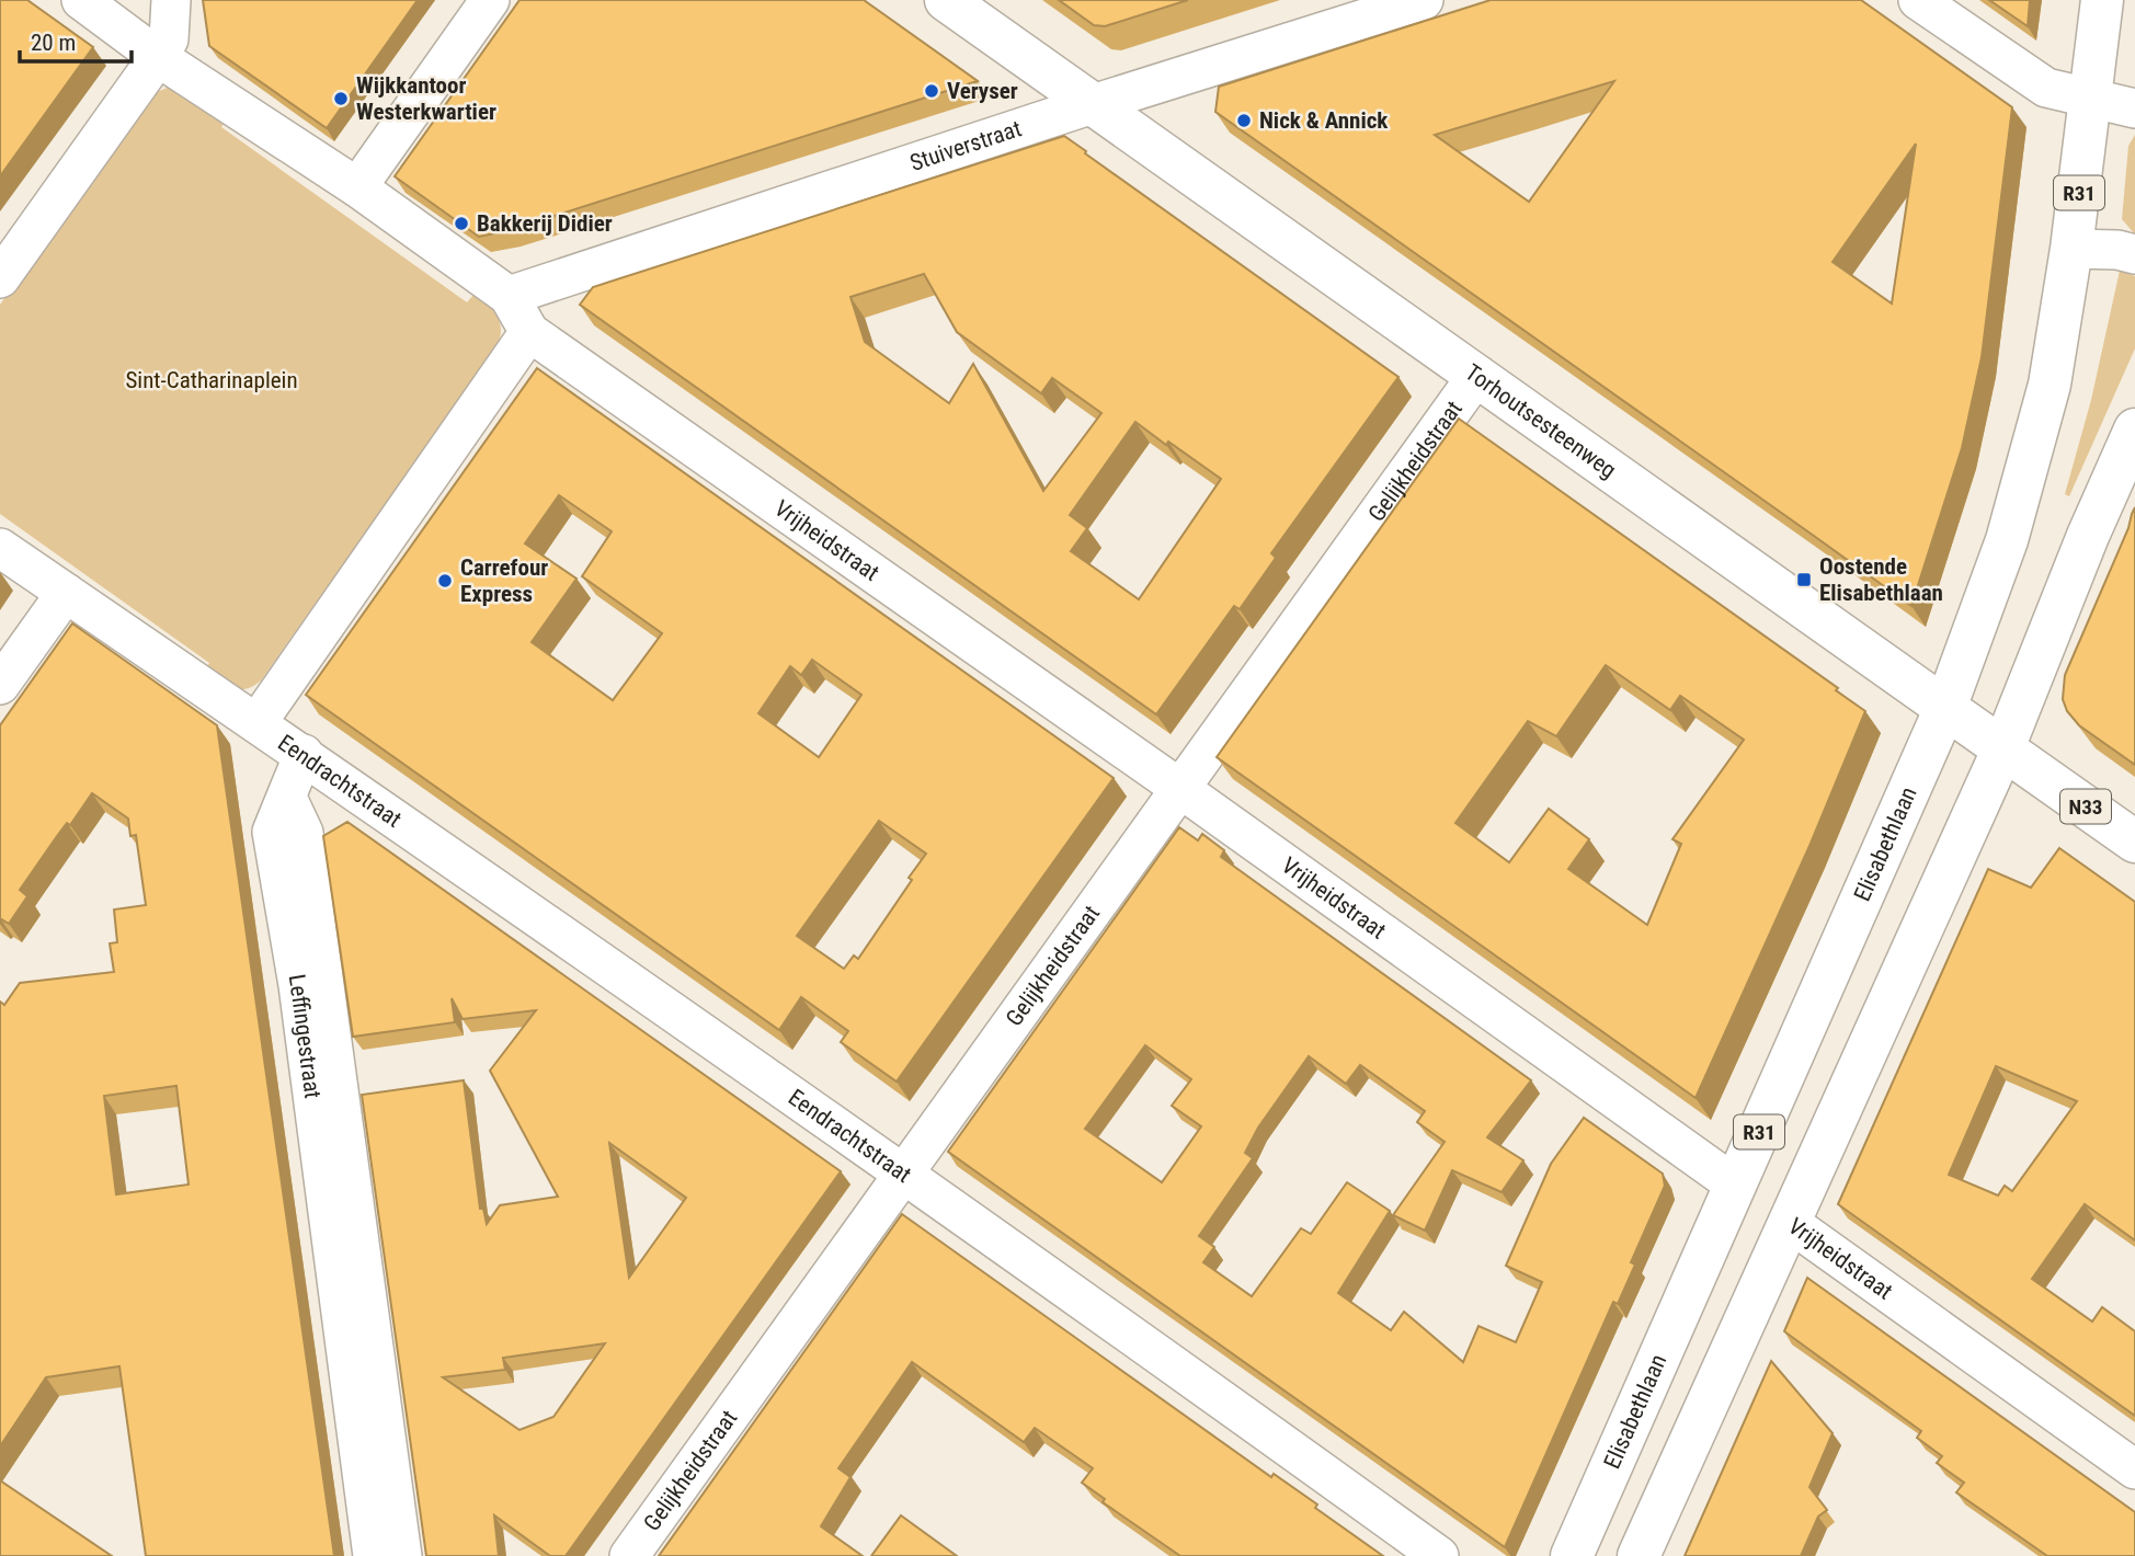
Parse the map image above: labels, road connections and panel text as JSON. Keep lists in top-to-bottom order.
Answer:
{
  "streets": {
    "main road": [
      "R31",
      "Torhoutsesteenweg",
      "Vrijheidstraat",
      "N33",
      "Elisabethlaan"
    ],
    "street": [
      "Stuiverstraat",
      "Gelijkheidstraat",
      "Eendrachtstraat",
      "Leffingestraat"
    ]
  },
  "crossings": [
    ["Stuiverstraat", "Torhoutsesteenweg"],
    ["Torhoutsesteenweg", "Gelijkheidstraat"],
    ["Torhoutsesteenweg", "Elisabethlaan"],
    ["Gelijkheidstraat", "Vrijheidstraat"],
    ["Gelijkheidstraat", "Eendrachtstraat"],
    ["Vrijheidstraat", "Elisabethlaan"],
    ["Eendrachtstraat", "Leffingestraat"]
  ],
  "parks": ["Sint-Catharinaplein"],
  "places": {
    "other": [
      "Veryser",
      "Wijkkantoor Westerkwartier",
      "Nick & Annick",
      "Bakkerij Didier",
      "Carrefour Express"
    ],
    "transit": ["Oostende Elisabethlaan"]
  },
  "scale_bar": "20 m"
}
